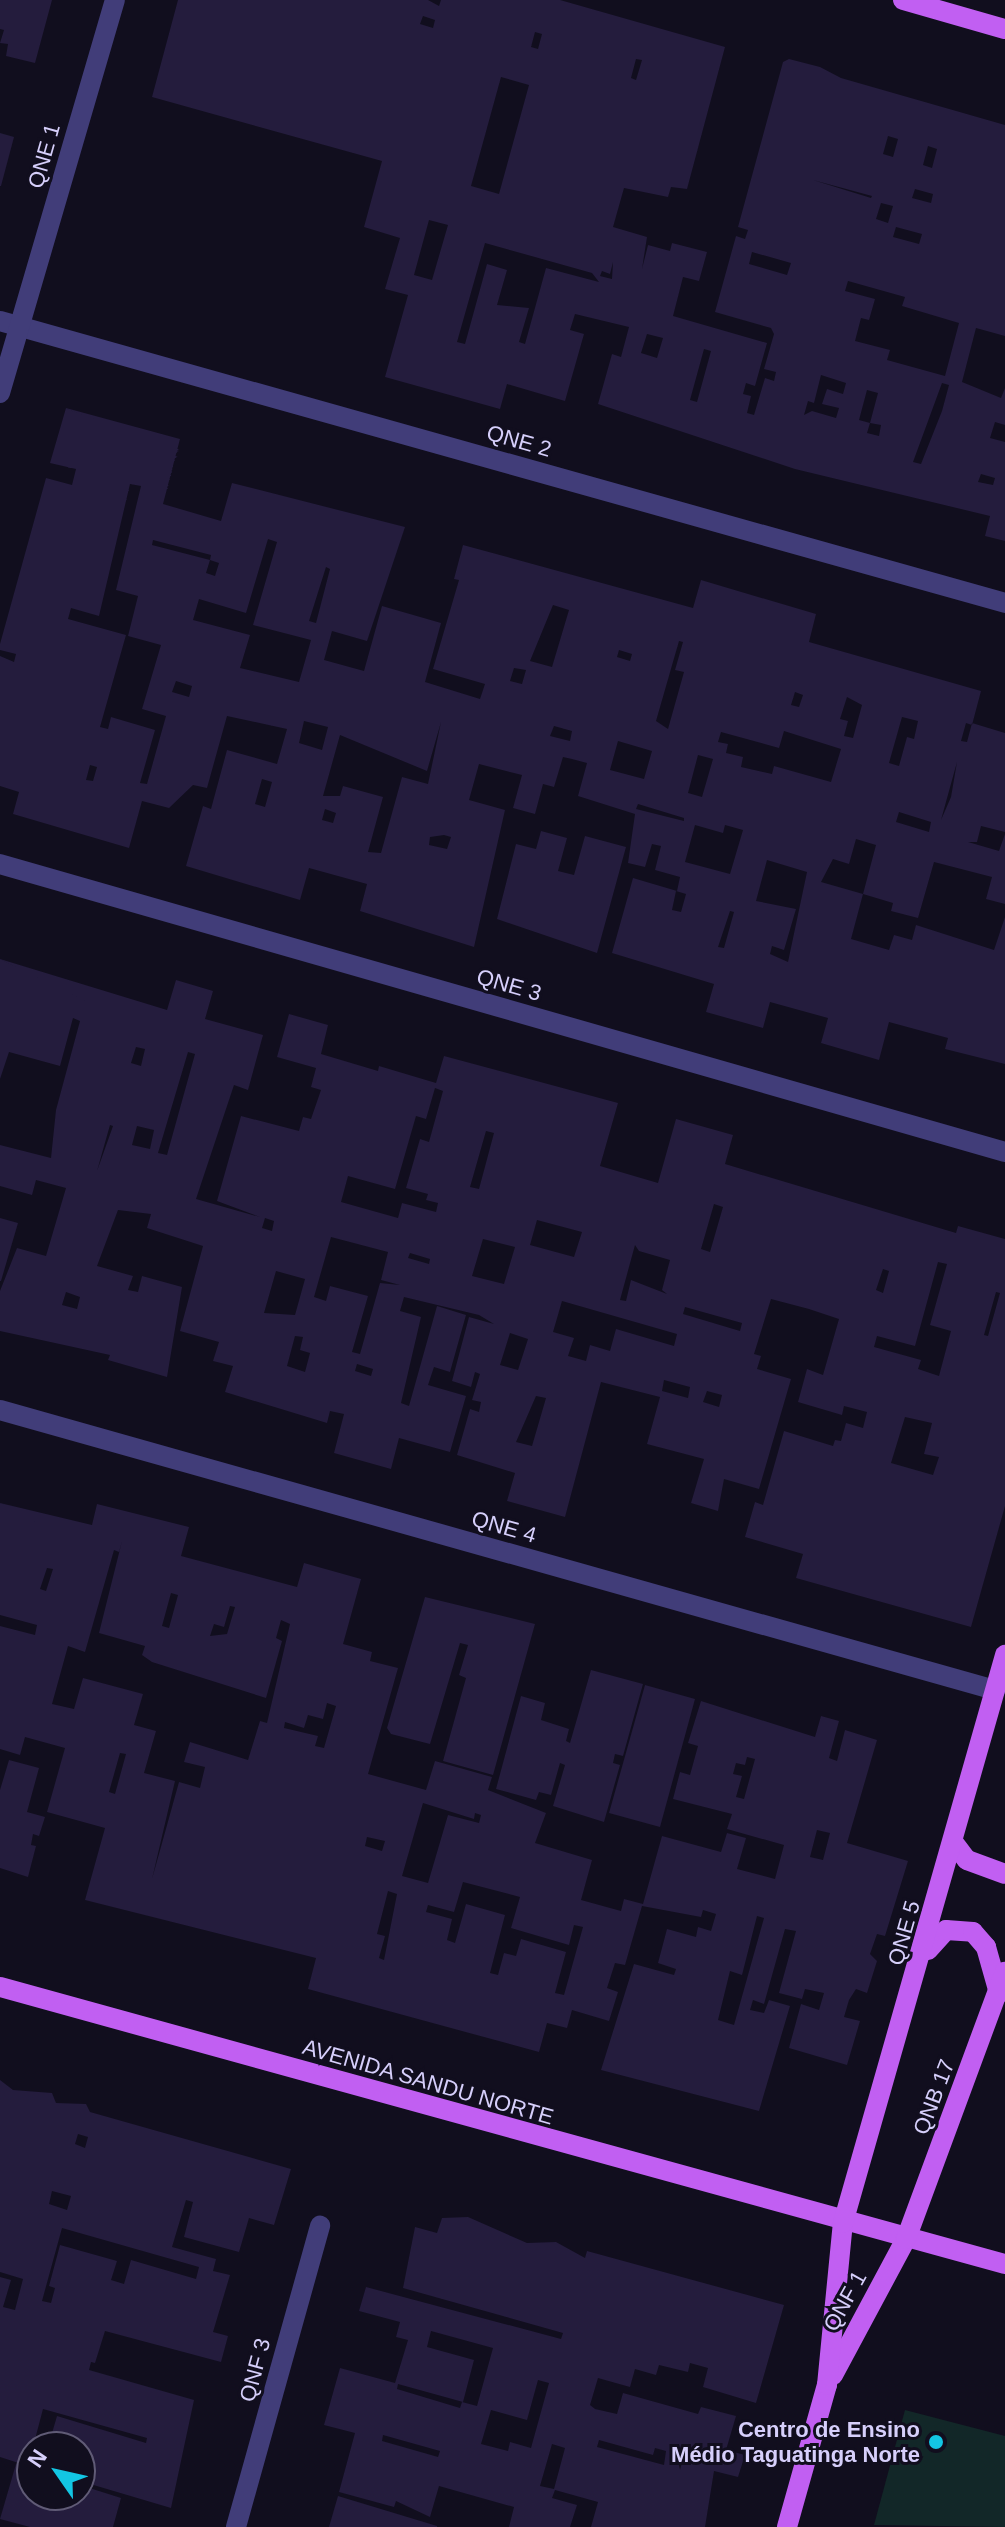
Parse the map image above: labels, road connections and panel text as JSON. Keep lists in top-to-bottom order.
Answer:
{
  "streets": {
    "main road": [
      "QNE 5",
      "AVENIDA SANDU NORTE",
      "QNB 17",
      "QNF 1"
    ],
    "street": [
      "QNE 1",
      "QNE 2",
      "QNE 3",
      "QNE 4",
      "QNF 3"
    ]
  },
  "crossings": [
    ["QNE 1", "QNE 2"],
    ["QNE 4", "QNE 5"],
    ["QNE 5", "AVENIDA SANDU NORTE"],
    ["QNE 5", "QNF 1"],
    ["AVENIDA SANDU NORTE", "QNB 17"],
    ["AVENIDA SANDU NORTE", "QNF 1"],
    ["QNB 17", "QNF 1"]
  ],
  "places": ["Centro de Ensino Médio Taguatinga Norte"],
  "north": "top left"
}
